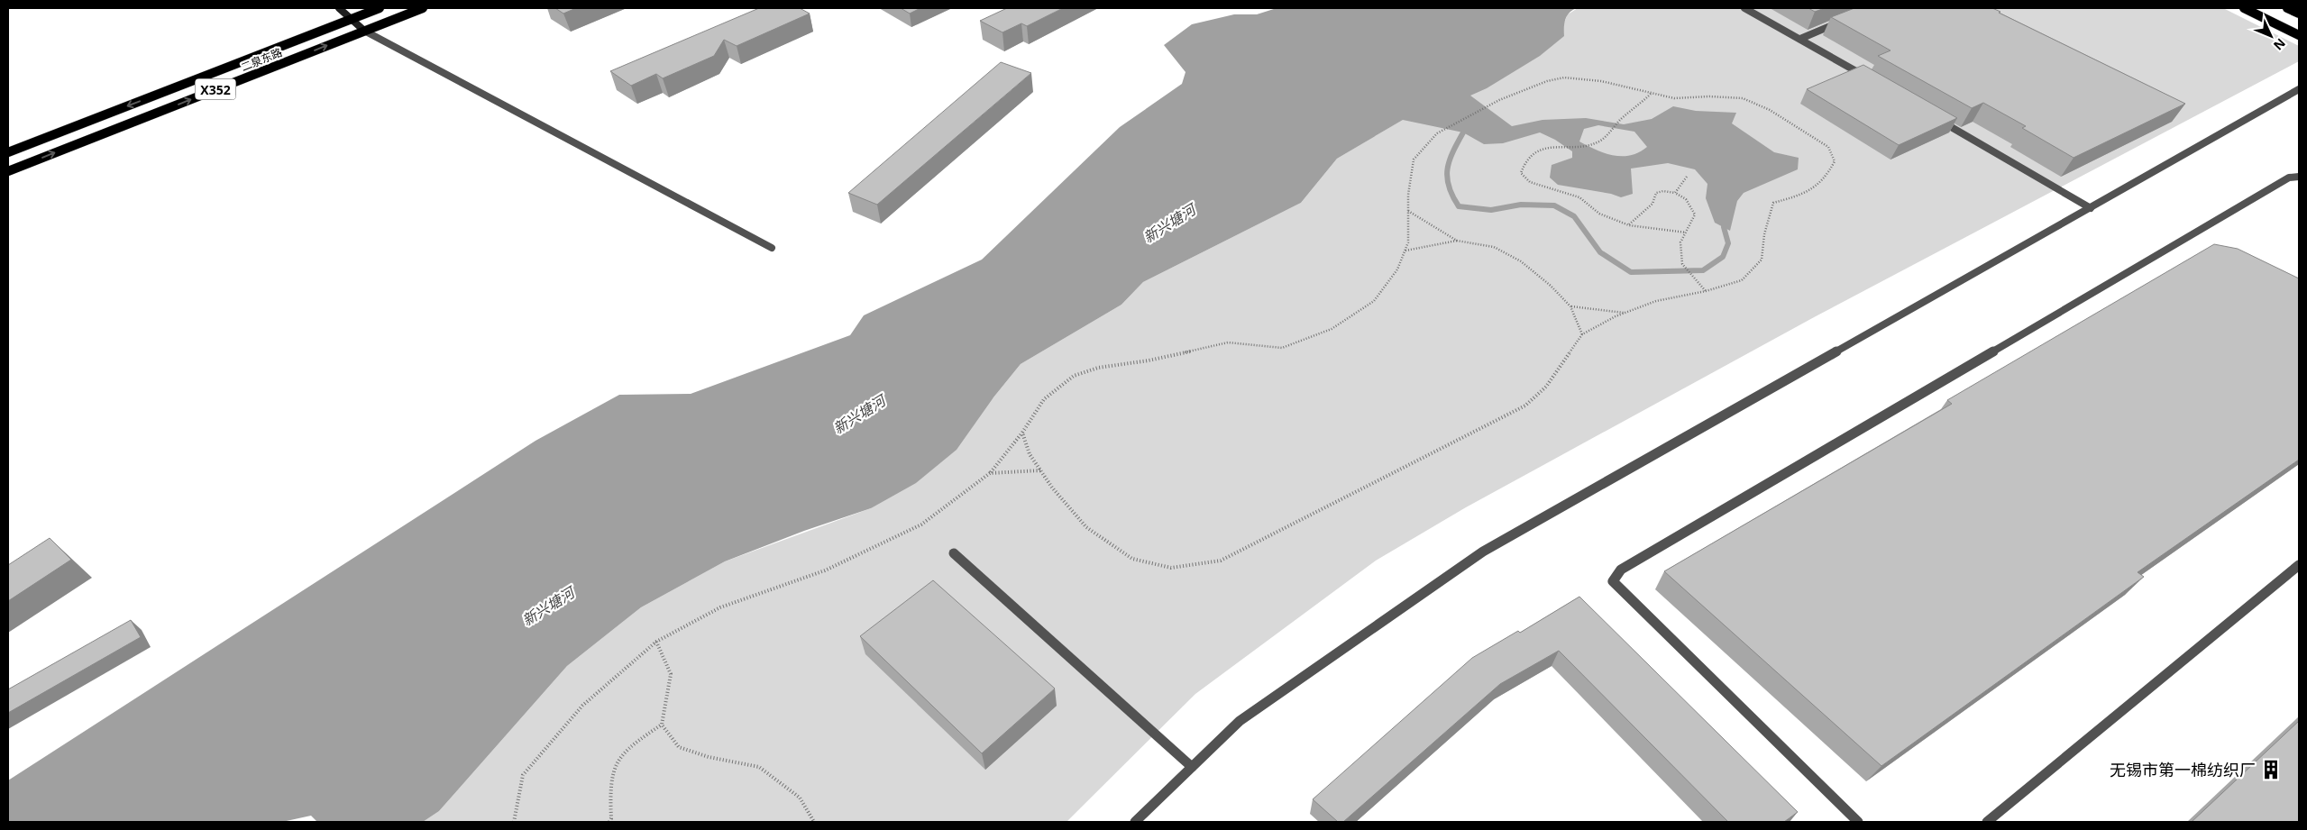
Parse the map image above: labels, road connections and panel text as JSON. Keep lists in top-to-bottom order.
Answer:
{
  "streets": {
    "main road": ["二泉东路", "X352"]
  },
  "water": ["新兴塘河"],
  "places": {
    "building": ["无锡市第一棉纺织厂"]
  },
  "north": "bottom right"
}
